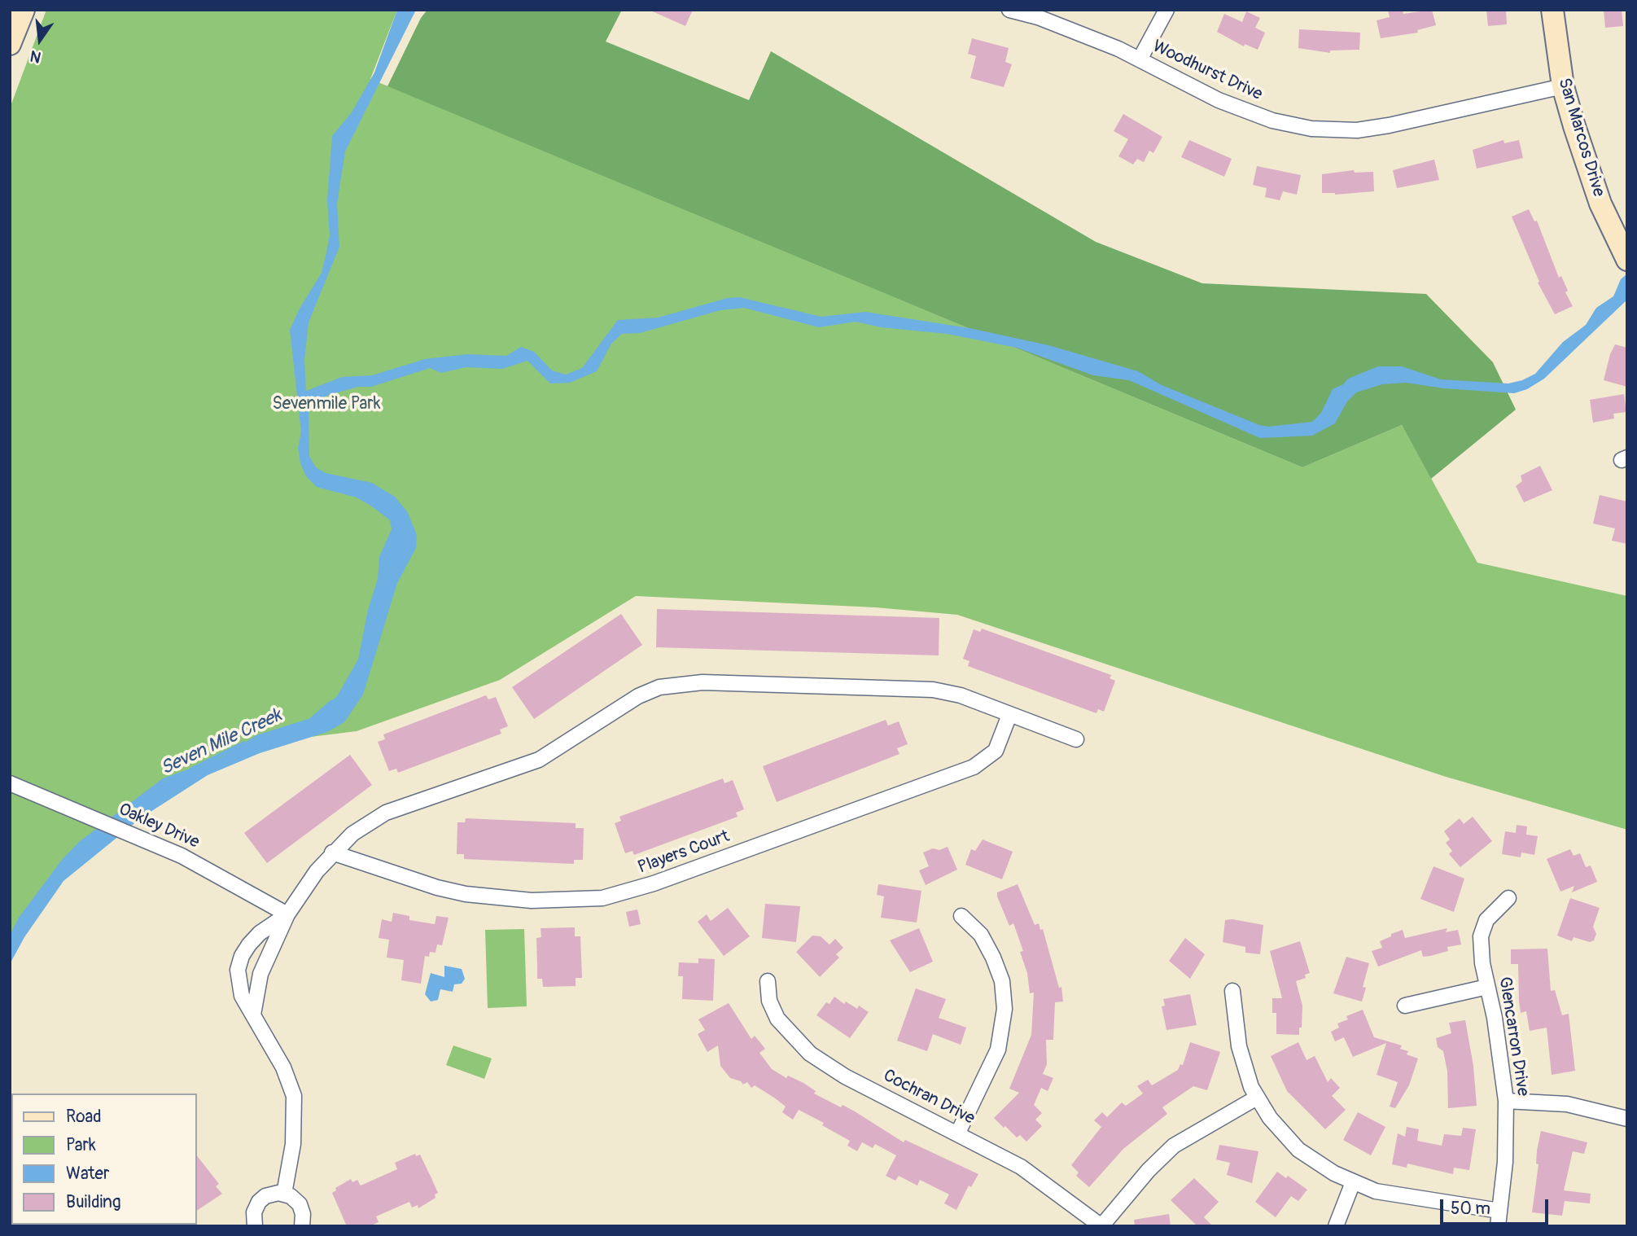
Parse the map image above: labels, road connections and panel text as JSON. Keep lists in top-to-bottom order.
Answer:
{
  "streets": {
    "street": [
      "Woodhurst Drive",
      "San Marcos Drive",
      "Oakley Drive",
      "Players Court",
      "Glencarron Drive",
      "Cochran Drive"
    ]
  },
  "crossings": [
    ["Woodhurst Drive", "San Marcos Drive"]
  ],
  "water": ["Seven Mile Creek"],
  "parks": ["Sevenmile Park"],
  "legend": [
    "Road",
    "Park",
    "Water",
    "Building"
  ],
  "scale_bar": "50 m",
  "north": "bottom"
}
